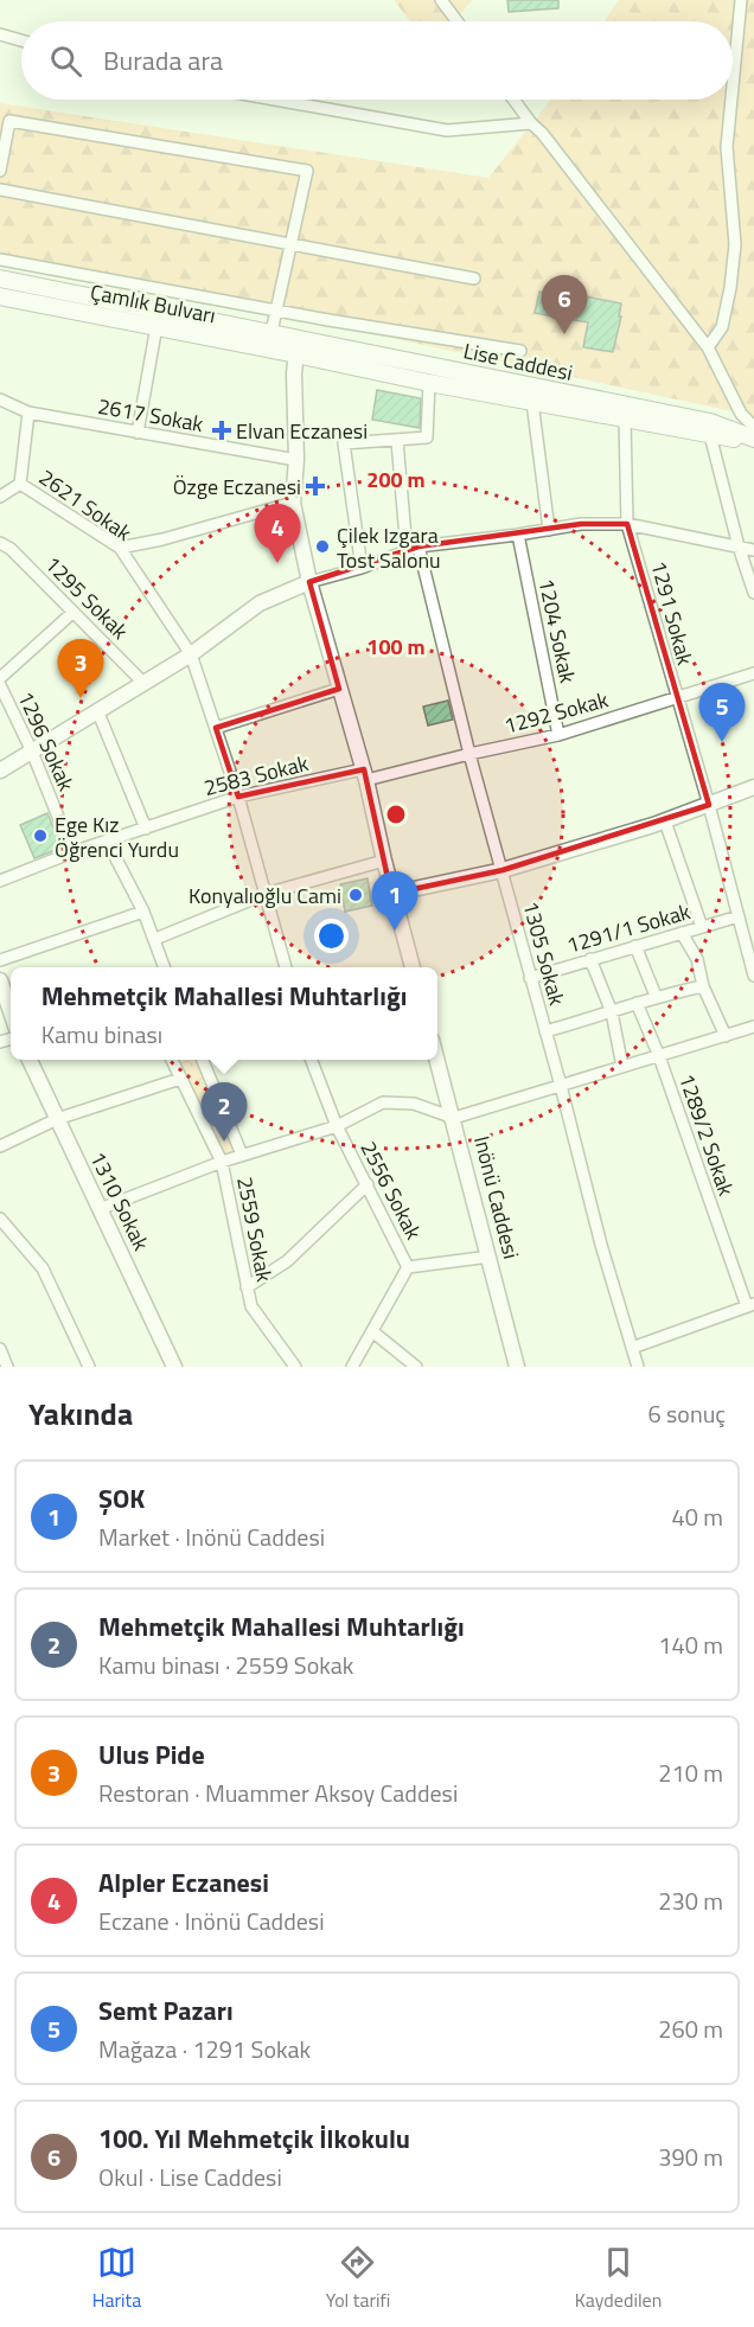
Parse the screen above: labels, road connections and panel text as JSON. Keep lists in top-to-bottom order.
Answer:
{
  "streets": {
    "main road": ["Çamlık Bulvarı", "Lise Caddesi"],
    "street": [
      "2617 Sokak",
      "2621 Sokak",
      "1295 Sokak",
      "1291 Sokak",
      "1204 Sokak",
      "1292 Sokak",
      "1296 Sokak",
      "2583 Sokak",
      "1291/1 Sokak",
      "1305 Sokak",
      "1289/2 Sokak",
      "2556 Sokak",
      "Inönü Caddesi",
      "1310 Sokak",
      "2559 Sokak"
    ]
  },
  "crossings": [
    ["Çamlık Bulvarı", "Lise Caddesi"],
    ["2617 Sokak", "2621 Sokak"],
    ["1291 Sokak", "1292 Sokak"],
    ["1291 Sokak", "1291/1 Sokak"],
    ["1204 Sokak", "1292 Sokak"],
    ["1292 Sokak", "2583 Sokak"],
    ["1292 Sokak", "1305 Sokak"],
    ["1296 Sokak", "2583 Sokak"],
    ["1291/1 Sokak", "1305 Sokak"],
    ["1305 Sokak", "1289/2 Sokak"],
    ["1289/2 Sokak", "Inönü Caddesi"],
    ["2556 Sokak", "Inönü Caddesi"]
  ],
  "places": {
    "health": ["Elvan Eczanesi", "Özge Eczanesi"],
    "other": ["Çilek Izgara Tost Salonu", "Ege Kız Öğrenci Yurdu", "Konyalıoğlu Cami"]
  },
  "page": {
    "search": "Burada ara",
    "pins": [
      "6",
      "4",
      "3",
      "5",
      "1",
      "2"
    ],
    "popup": ["Mehmetçik Mahallesi Muhtarlığı", "Kamu binası"],
    "heading": ["Yakında", "6 sonuç"],
    "list": [
      {
        "mark": "1",
        "name": "ŞOK",
        "note": "Market · Inönü Caddesi",
        "value": "40 m"
      },
      {
        "mark": "2",
        "name": "Mehmetçik Mahallesi Muhtarlığı",
        "note": "Kamu binası · 2559 Sokak",
        "value": "140 m"
      },
      {
        "mark": "3",
        "name": "Ulus Pide",
        "note": "Restoran · Muammer Aksoy Caddesi",
        "value": "210 m"
      },
      {
        "mark": "4",
        "name": "Alpler Eczanesi",
        "note": "Eczane · Inönü Caddesi",
        "value": "230 m"
      },
      {
        "mark": "5",
        "name": "Semt Pazarı",
        "note": "Mağaza · 1291 Sokak",
        "value": "260 m"
      },
      {
        "mark": "6",
        "name": "100. Yıl Mehmetçik İlkokulu",
        "note": "Okul · Lise Caddesi",
        "value": "390 m"
      }
    ],
    "nav": ["Harita", "Yol tarifi", "Kaydedilen"]
  },
  "rings": ["200 m", "100 m"]
}
